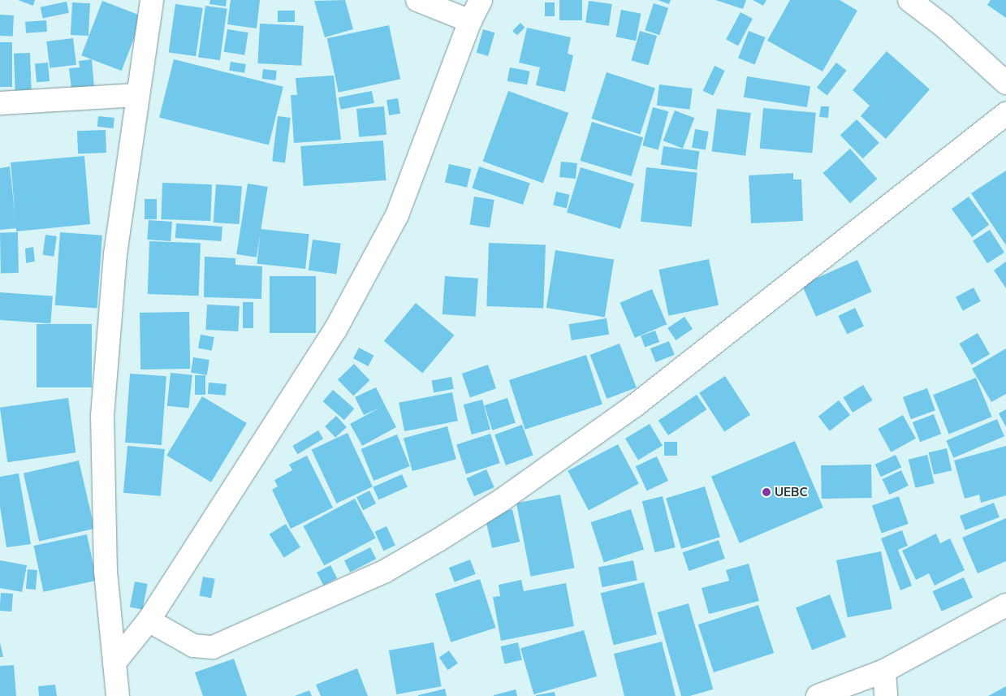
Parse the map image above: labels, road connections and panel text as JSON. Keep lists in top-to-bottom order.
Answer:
{
  "places": ["UEBC"]
}
